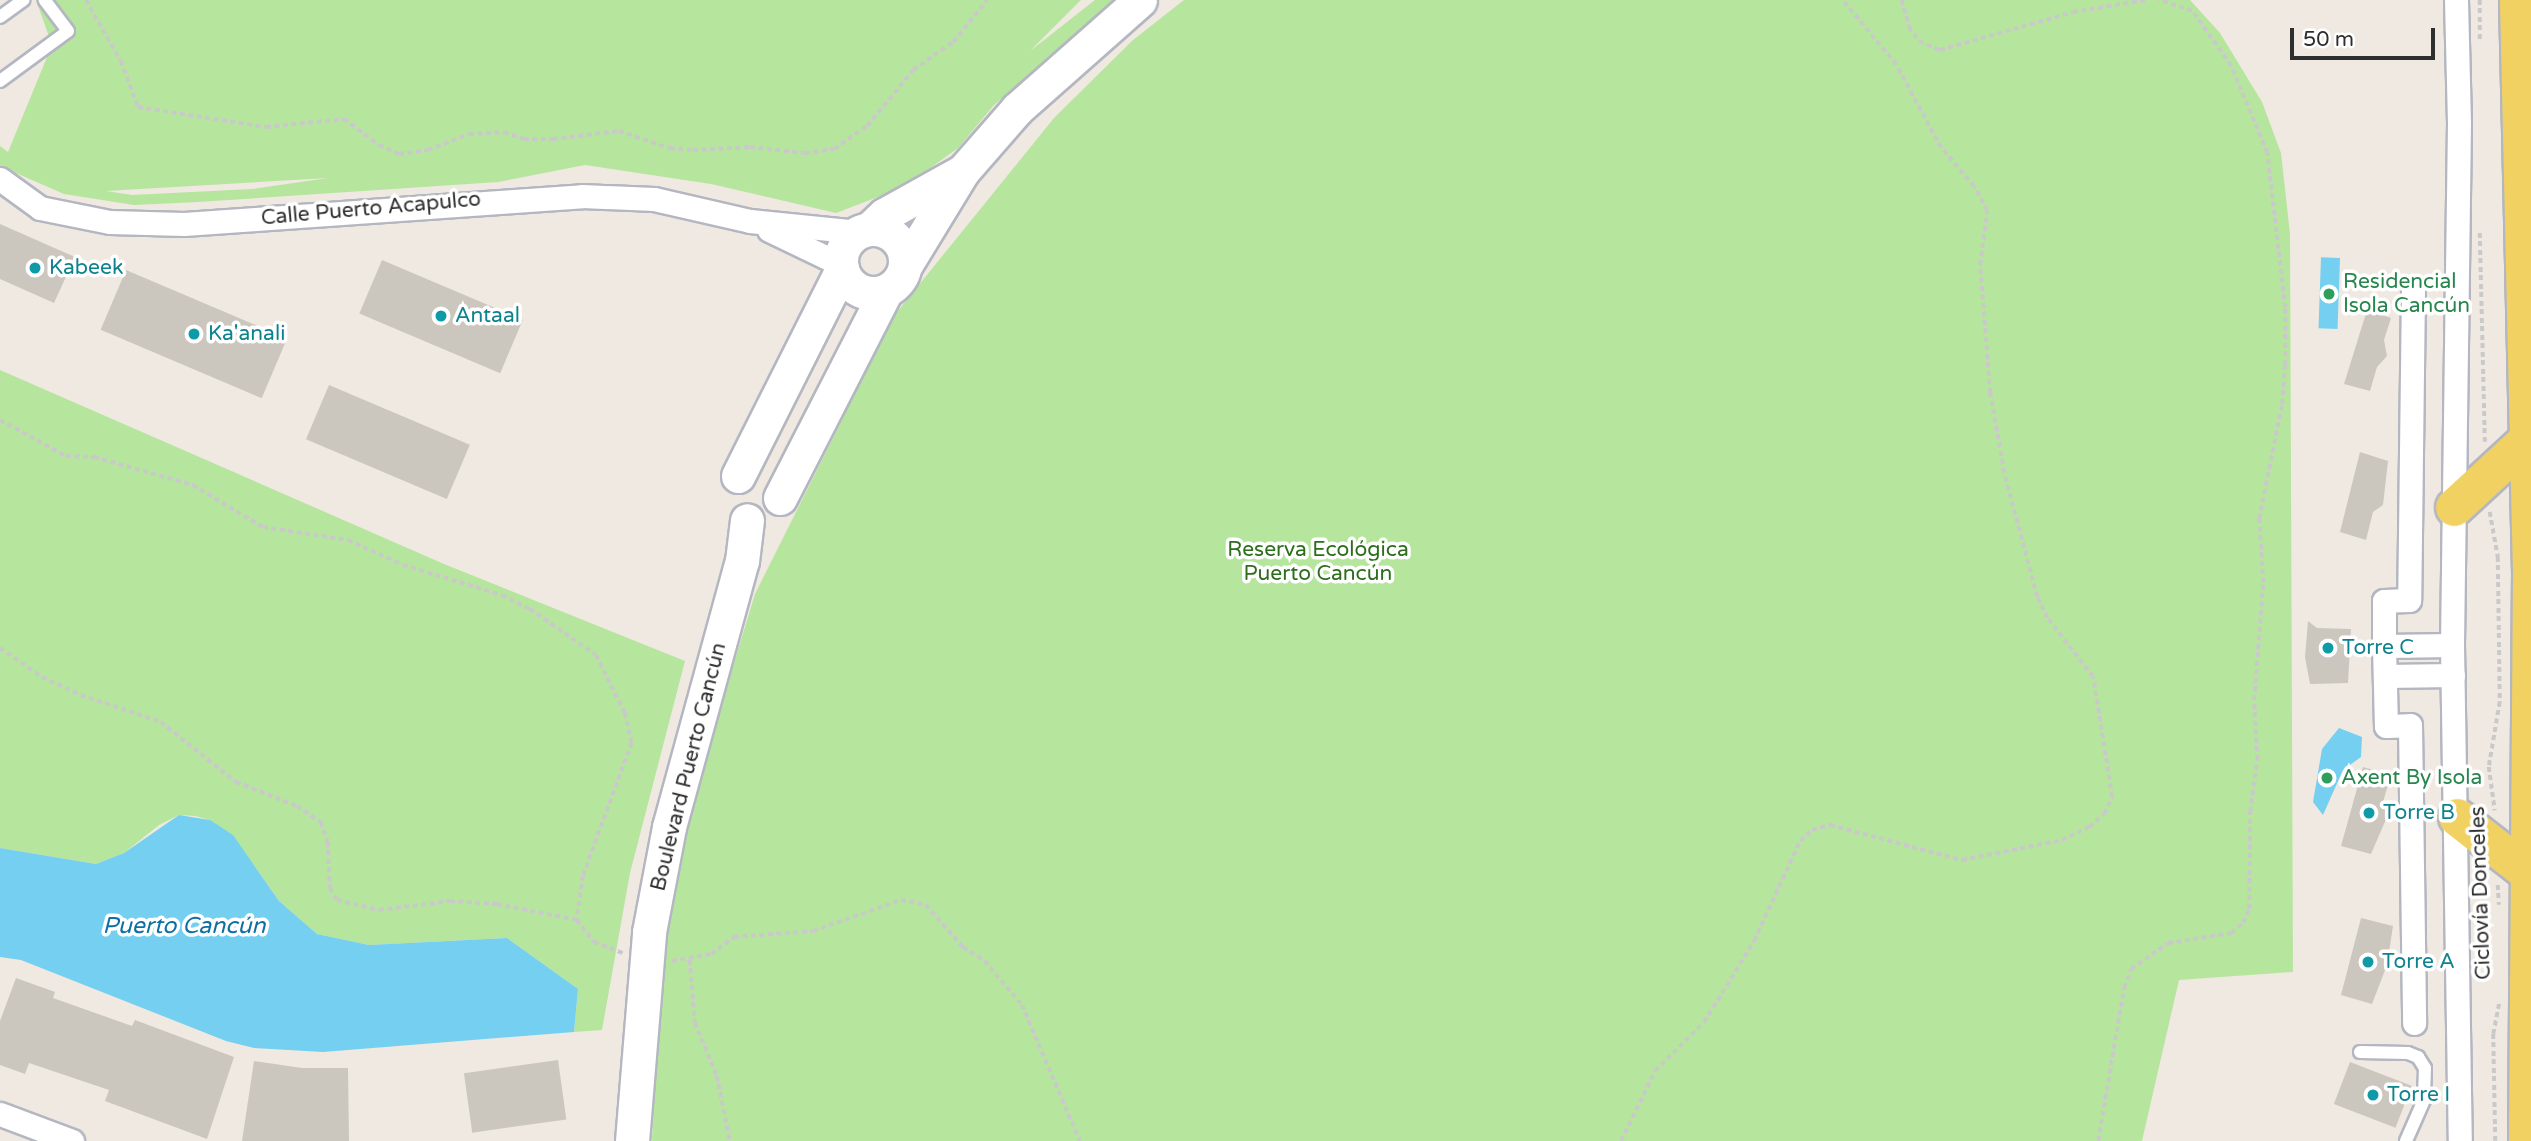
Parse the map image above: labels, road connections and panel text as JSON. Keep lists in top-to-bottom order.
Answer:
{
  "streets": {
    "street": ["Calle Puerto Acapulco", "Boulevard Puerto Cancún"],
    "path": ["Ciclovía Donceles"]
  },
  "water": ["Puerto Cancún"],
  "parks": ["Reserva Ecológica Puerto Cancún"],
  "places": [
    "Kabeek",
    "Residencial Isola Cancún",
    "Antaal",
    "Ka'anali",
    "Torre C",
    "Axent By Isola",
    "Torre B",
    "Torre A",
    "Torre I"
  ],
  "scale_bar": "50 m"
}
